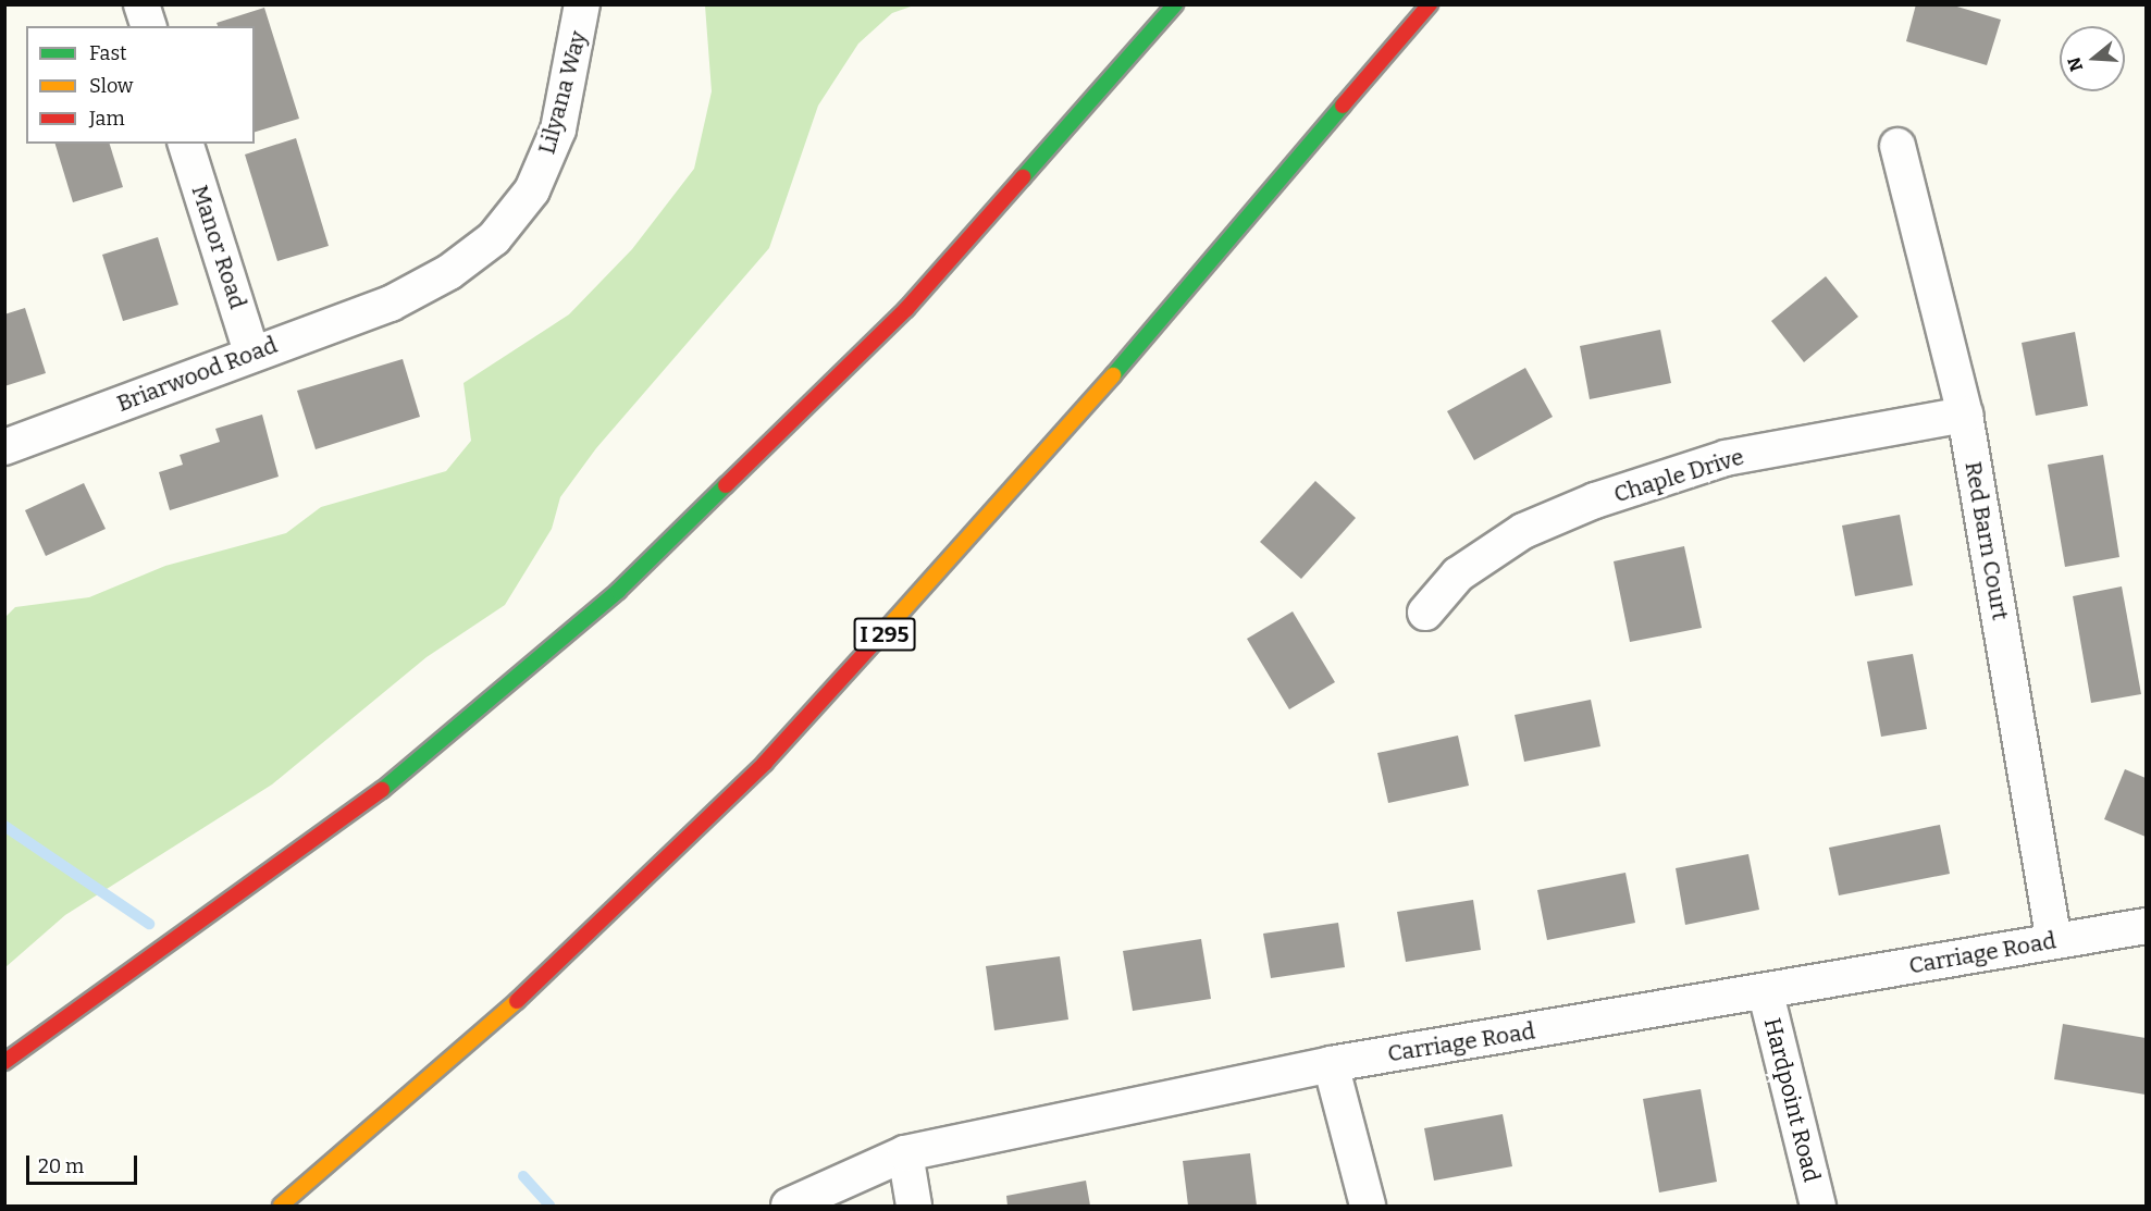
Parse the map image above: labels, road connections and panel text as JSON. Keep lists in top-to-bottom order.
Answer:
{
  "streets": {
    "highway": ["I 295"],
    "street": [
      "Lilyana Way",
      "Manor Road",
      "Briarwood Road",
      "Chaple Drive",
      "Red Barn Court",
      "Carriage Road",
      "Hardpoint Road"
    ]
  },
  "crossings": [
    ["Lilyana Way", "Briarwood Road"],
    ["Manor Road", "Briarwood Road"],
    ["Chaple Drive", "Red Barn Court"],
    ["Red Barn Court", "Carriage Road"],
    ["Carriage Road", "Hardpoint Road"]
  ],
  "legend": ["Fast", "Slow", "Jam"],
  "scale_bar": "20 m",
  "north": "left"
}
